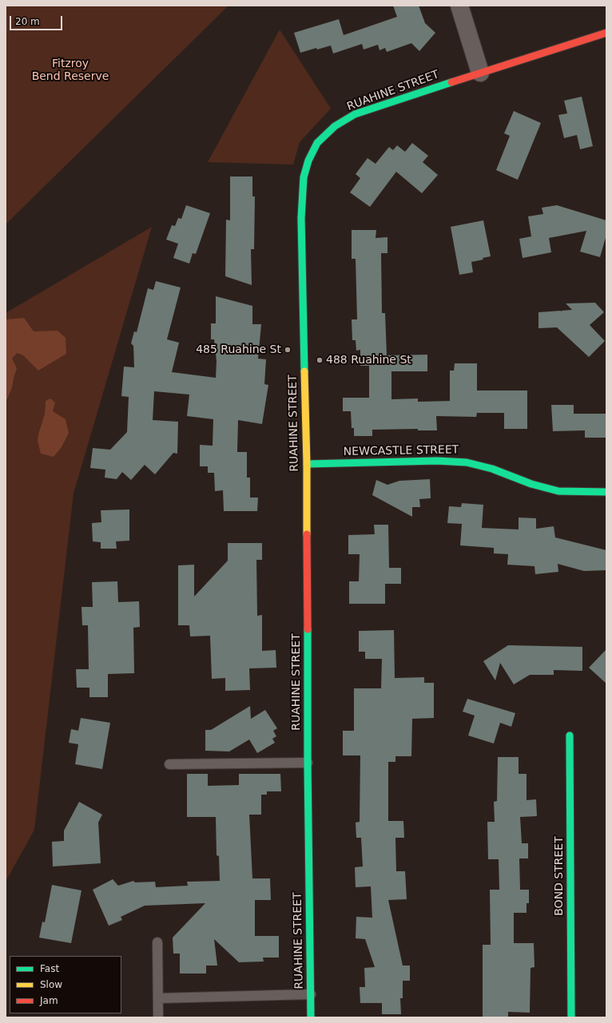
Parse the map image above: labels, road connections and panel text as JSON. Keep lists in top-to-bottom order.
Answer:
{
  "streets": {
    "street": ["RUAHINE STREET", "NEWCASTLE STREET", "BOND STREET"]
  },
  "crossings": [
    ["RUAHINE STREET", "NEWCASTLE STREET"]
  ],
  "parks": ["Fitzroy Bend Reserve"],
  "places": ["485 Ruahine St", "488 Ruahine St"],
  "legend": ["Fast", "Slow", "Jam"],
  "scale_bar": "20 m"
}
